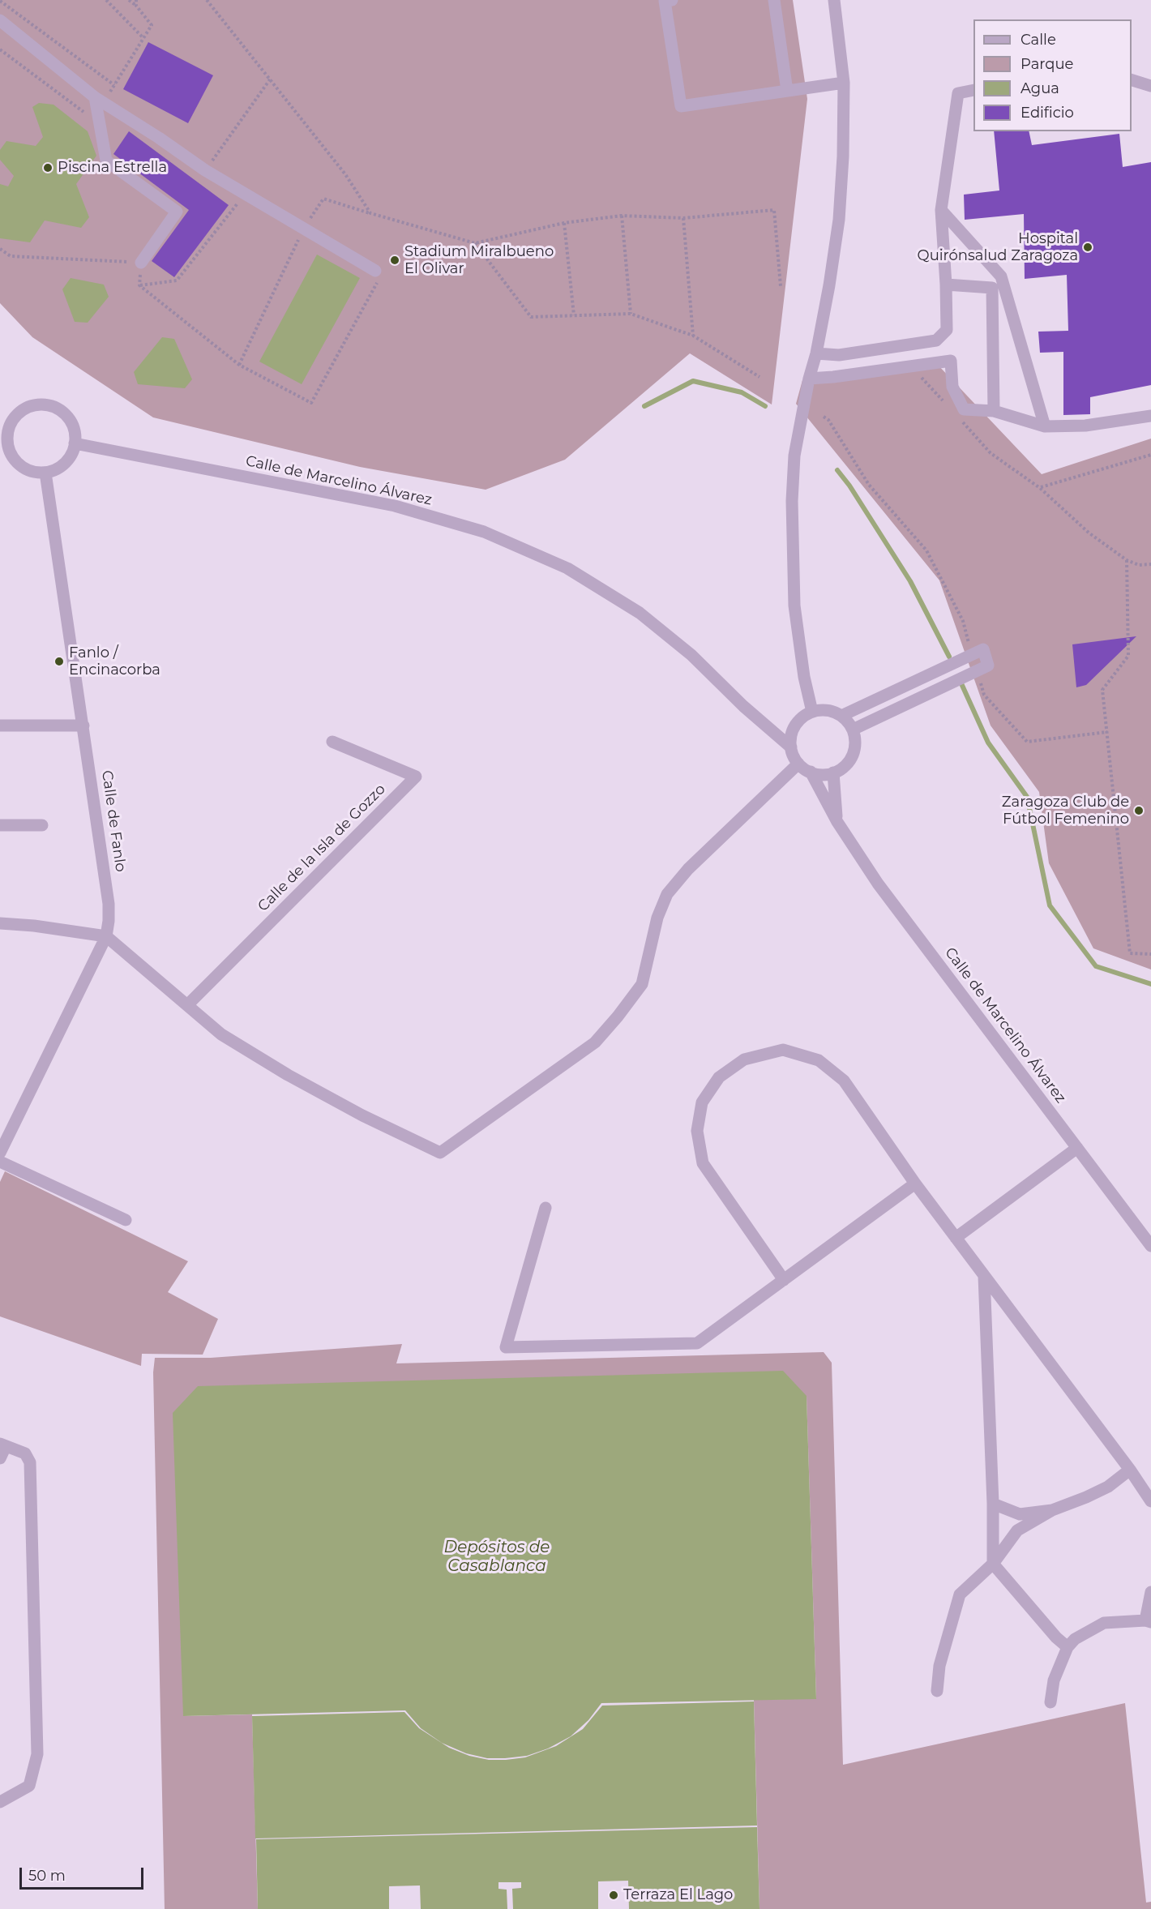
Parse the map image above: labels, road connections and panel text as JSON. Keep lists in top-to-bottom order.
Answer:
{
  "streets": {
    "street": ["Calle de Marcelino Álvarez", "Calle de Fanlo", "Calle de la Isla de Gozzo"]
  },
  "crossings": [
    ["Calle de Marcelino Álvarez", "Calle de Fanlo"]
  ],
  "water": ["Depósitos de Casablanca"],
  "places": [
    "Piscina Estrella",
    "Hospital Quirónsalud Zaragoza",
    "Stadium Miralbueno El Olivar",
    "Fanlo / Encinacorba",
    "Zaragoza Club de Fútbol Femenino",
    "Terraza El Lago"
  ],
  "legend": [
    "Calle",
    "Parque",
    "Agua",
    "Edificio"
  ],
  "scale_bar": "50 m"
}
